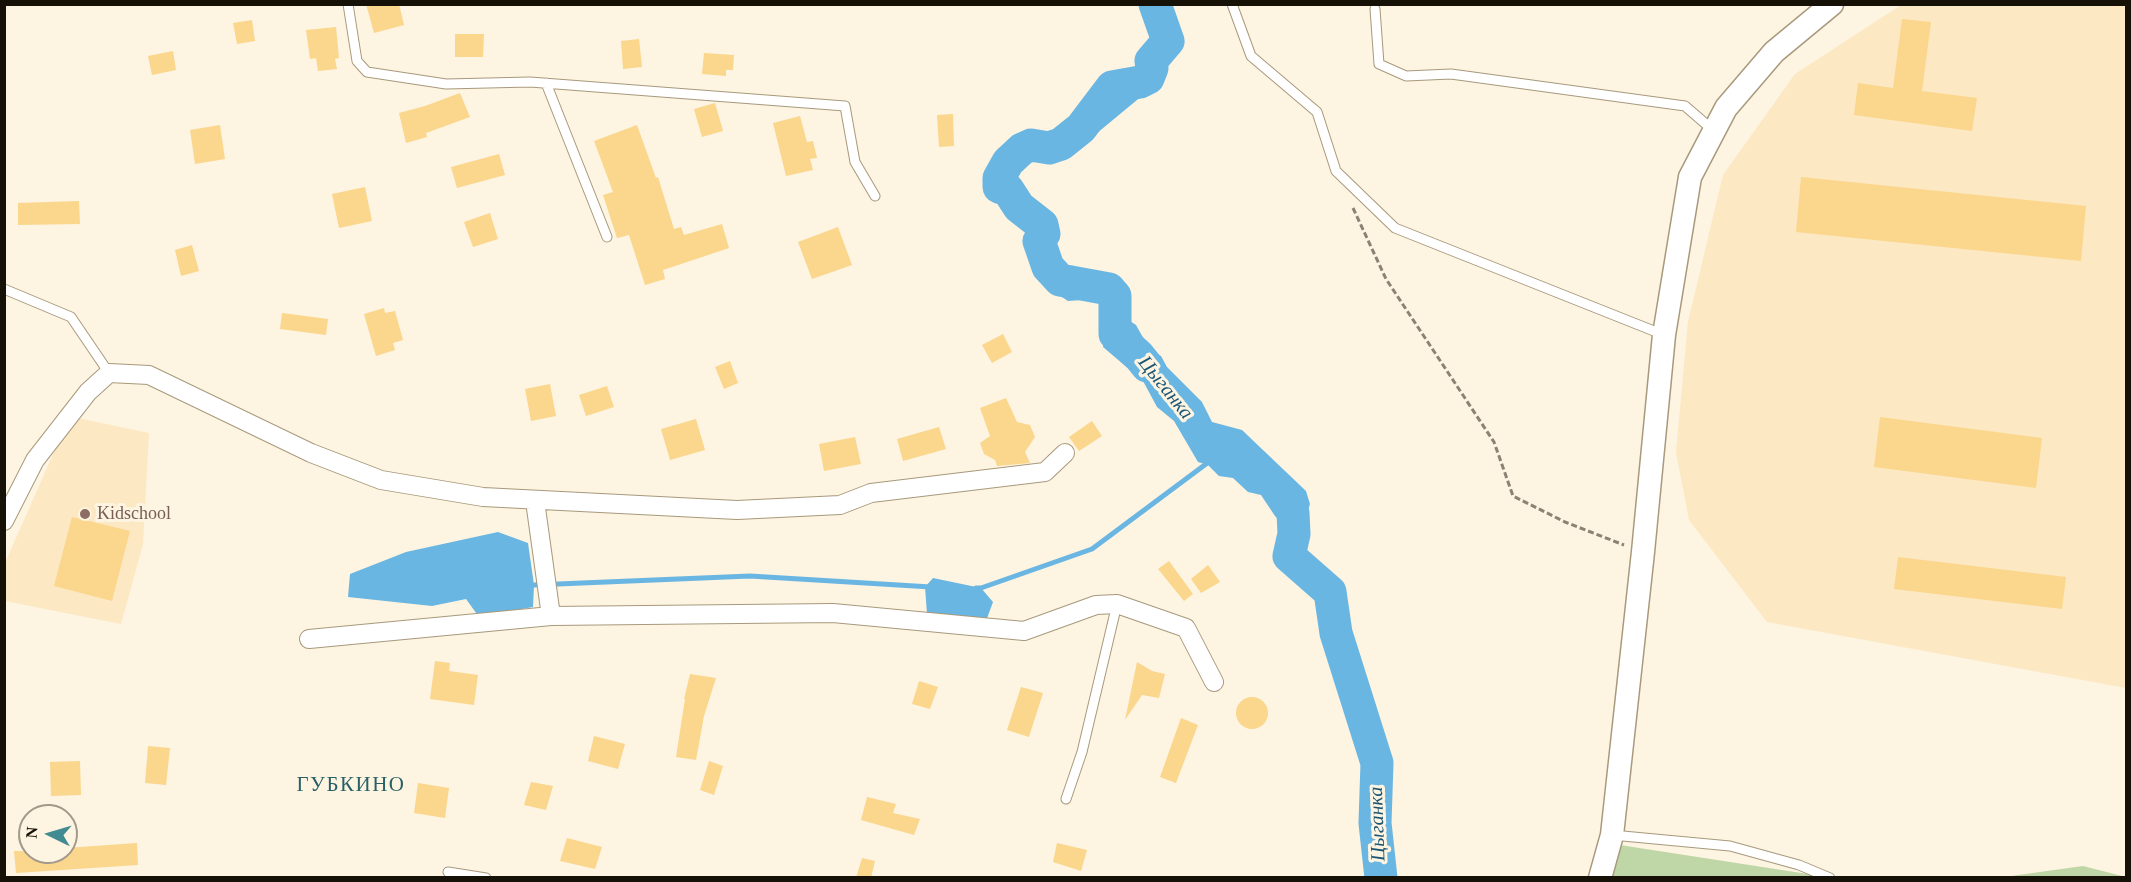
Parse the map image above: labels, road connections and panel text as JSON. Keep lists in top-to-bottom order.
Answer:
{
  "districts": ["ГУБКИНО"],
  "water": ["Цыганка"],
  "places": ["Kidschool"],
  "north": "left"
}
